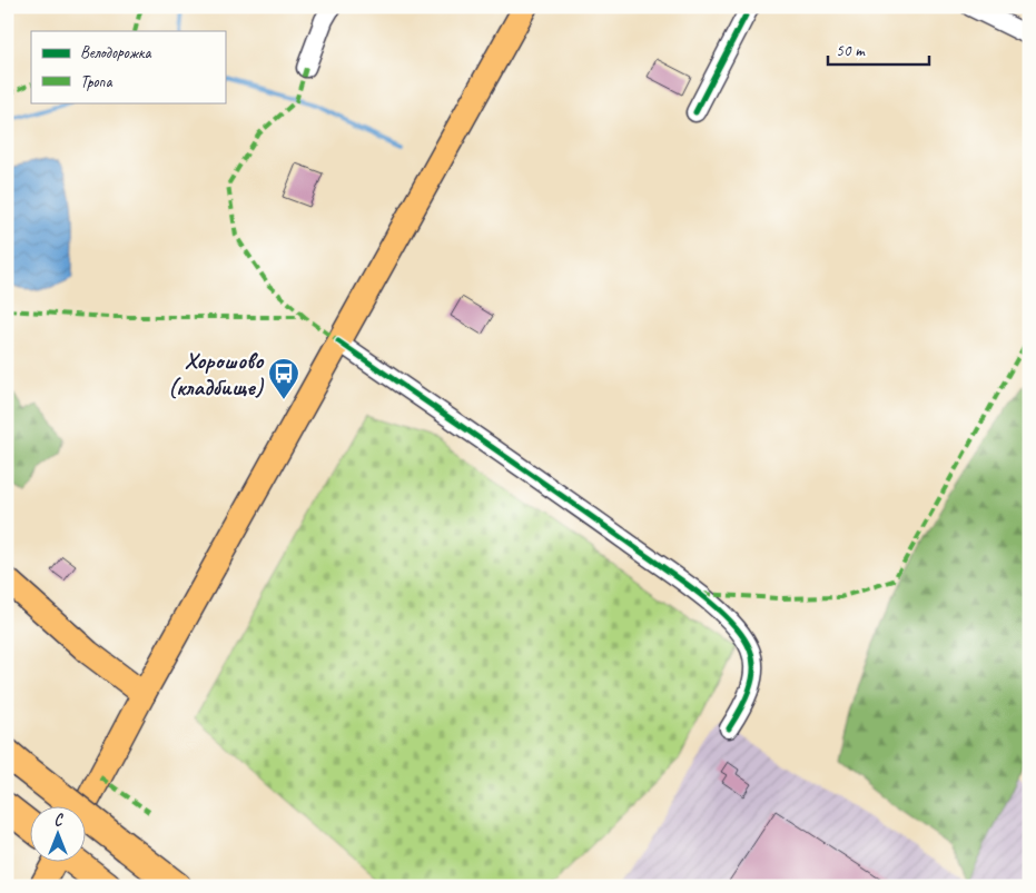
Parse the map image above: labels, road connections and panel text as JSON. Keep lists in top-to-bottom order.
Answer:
{
  "places": {
    "bus stop": ["Хорошово (кладбище)"]
  },
  "legend": ["Велодорожка", "Тропа"],
  "scale_bar": "50 m",
  "north": "top"
}
